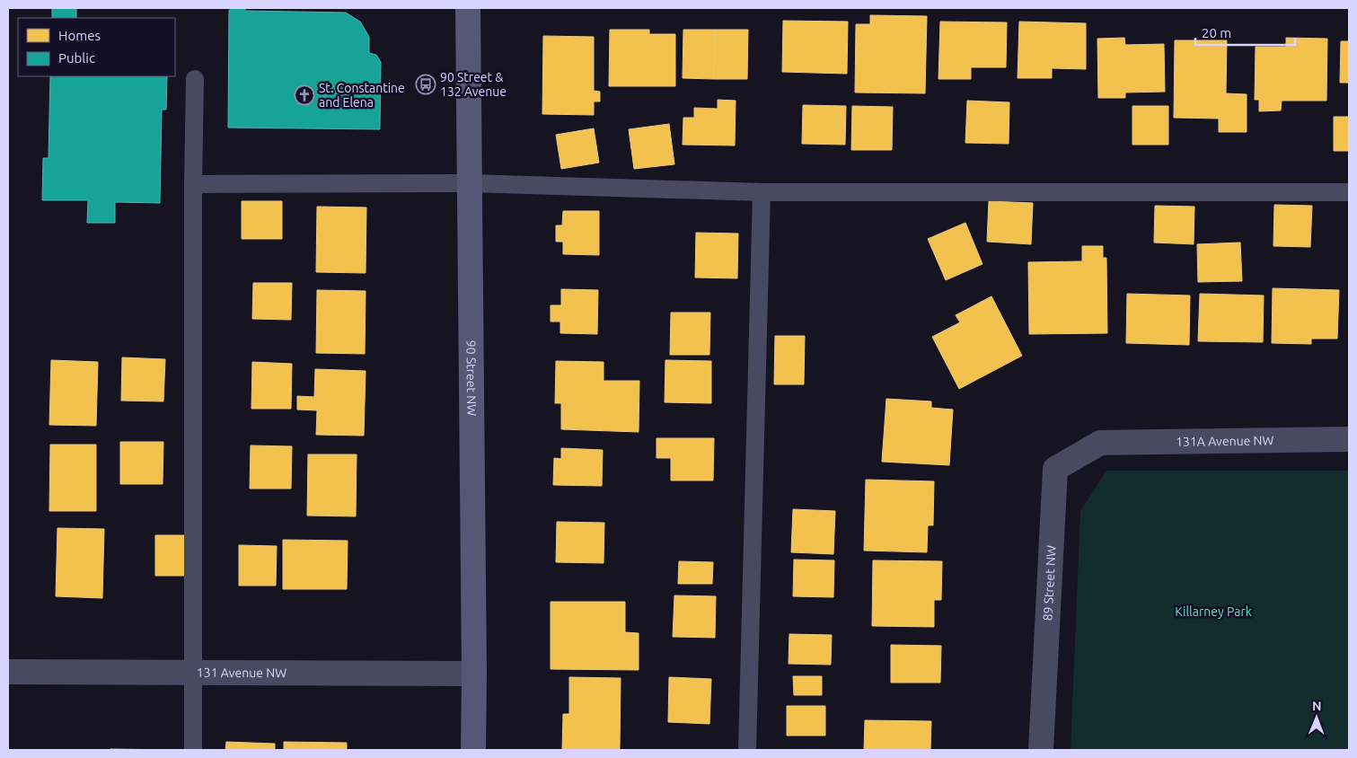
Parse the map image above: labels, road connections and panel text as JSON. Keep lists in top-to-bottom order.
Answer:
{
  "streets": {
    "street": [
      "90 Street NW",
      "131A Avenue NW",
      "89 Street NW",
      "131 Avenue NW"
    ]
  },
  "crossings": [
    ["90 Street NW", "131 Avenue NW"],
    ["131A Avenue NW", "89 Street NW"]
  ],
  "parks": ["Killarney Park"],
  "places": {
    "bus stop": ["90 Street & 132 Avenue"],
    "church": ["St. Constantine and Elena"]
  },
  "legend": ["Homes", "Public"],
  "scale_bar": "20 m",
  "north": "top"
}
